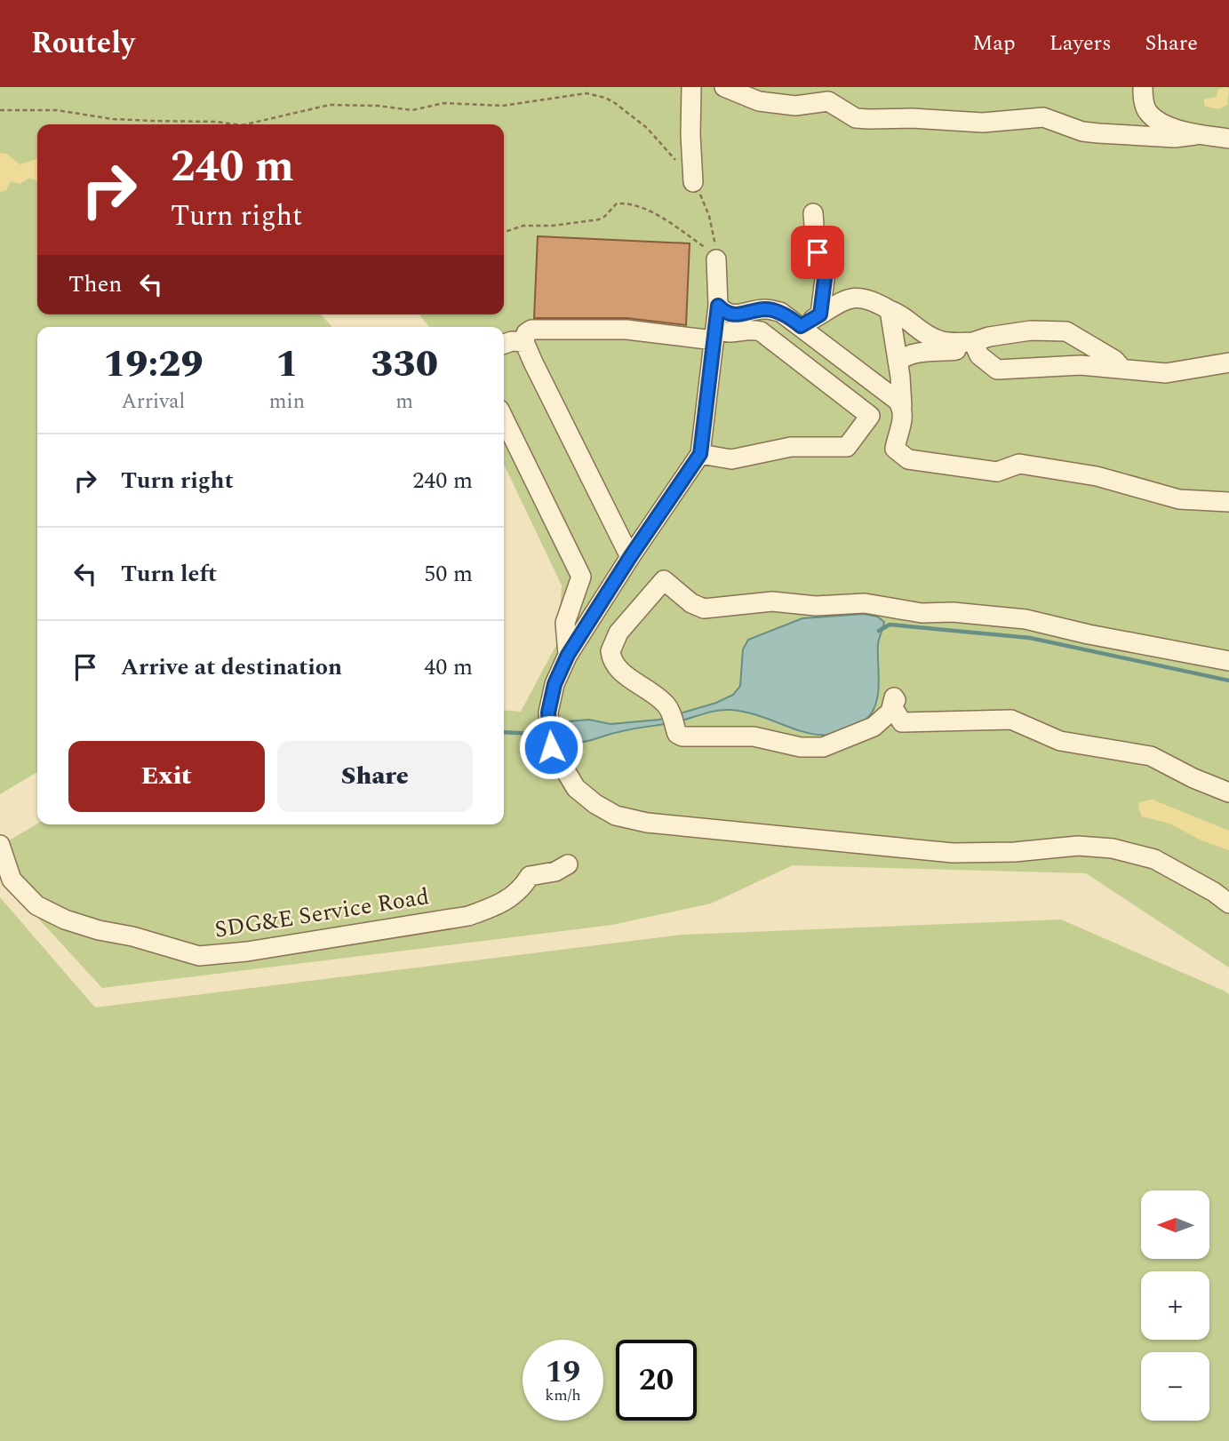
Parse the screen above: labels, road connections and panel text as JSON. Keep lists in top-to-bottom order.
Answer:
{
  "streets": {
    "lane": ["SDG&E Service Road"]
  },
  "north": "left",
  "page": {
    "header": "Routely",
    "nav": ["Map", "Layers", "Share"],
    "turn": ["240 m", "Turn right"],
    "then": "Then",
    "eta": [
      "19:29",
      "Arrival",
      "1",
      "min",
      "330",
      "m"
    ],
    "list": [
      {
        "name": "Turn right",
        "value": "240 m"
      },
      {
        "name": "Turn left",
        "value": "50 m"
      },
      {
        "name": "Arrive at destination",
        "value": "40 m"
      }
    ],
    "buttons": ["Exit", "Share"],
    "map_buttons": ["+", "−"],
    "speed": "19 km/h",
    "limit": "20"
  }
}
